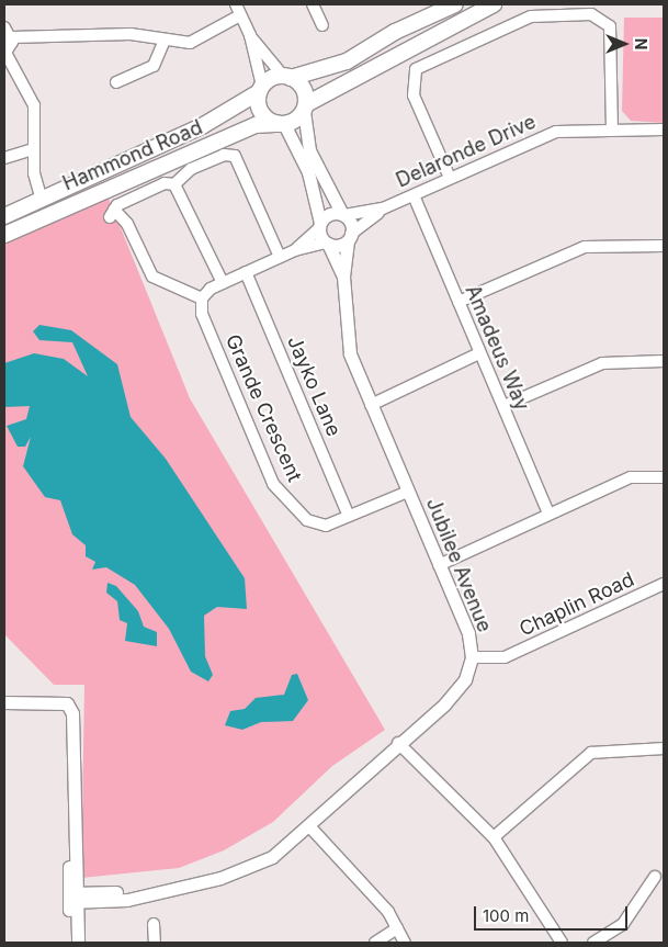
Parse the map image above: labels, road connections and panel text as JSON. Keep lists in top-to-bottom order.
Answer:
{
  "streets": {
    "main road": ["Hammond Road"],
    "street": [
      "Delaronde Drive",
      "Amadeus Way",
      "Jayko Lane",
      "Grande Crescent",
      "Jubilee Avenue",
      "Chaplin Road"
    ]
  },
  "crossings": [
    ["Delaronde Drive", "Amadeus Way"],
    ["Delaronde Drive", "Jubilee Avenue"],
    ["Jayko Lane", "Grande Crescent"],
    ["Grande Crescent", "Jubilee Avenue"],
    ["Jubilee Avenue", "Chaplin Road"]
  ],
  "scale_bar": "100 m",
  "north": "right"
}
